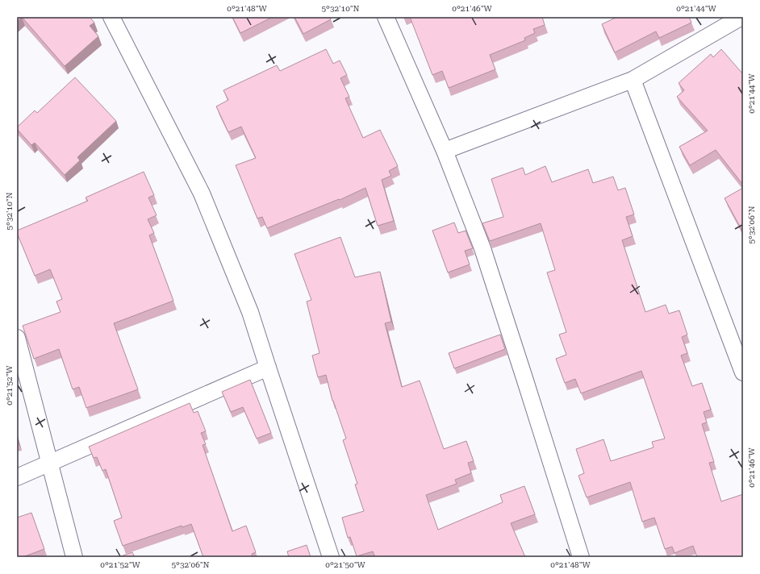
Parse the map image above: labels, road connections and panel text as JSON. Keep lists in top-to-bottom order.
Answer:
{
  "coordinates": [
    "0°21'48\"W",
    "5°32'10\"N",
    "0°21'46\"W",
    "0°21'44\"W",
    "5°32'06\"N",
    "0°21'52\"W",
    "0°21'50\"W"
  ]
}
